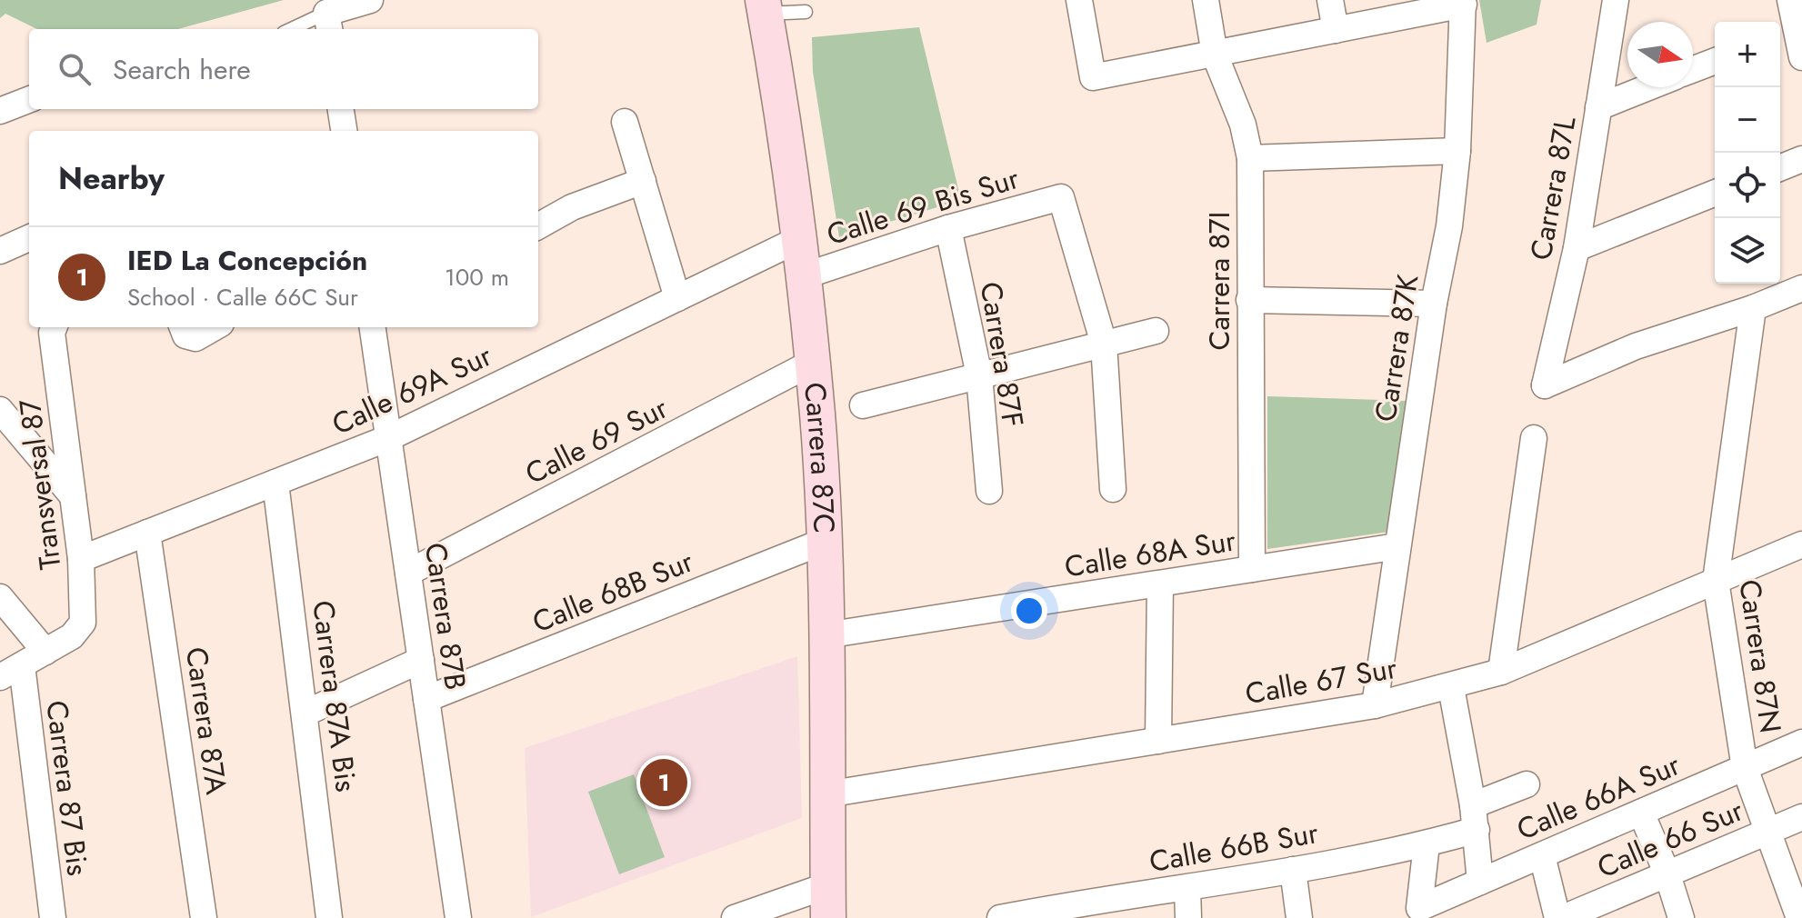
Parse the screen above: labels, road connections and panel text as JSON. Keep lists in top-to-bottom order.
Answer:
{
  "streets": {
    "street": [
      "Carrera 87L",
      "Calle 69 Bis Sur",
      "Carrera 87I",
      "Carrera 87K",
      "Carrera 87F",
      "Calle 69A Sur",
      "Calle 69 Sur",
      "Carrera 87C",
      "Transversal 87",
      "Calle 68A Sur",
      "Calle 68B Sur",
      "Carrera 87B",
      "Carrera 87N",
      "Calle 67 Sur",
      "Carrera 87A Bis",
      "Carrera 87A",
      "Carrera 87 Bis",
      "Calle 66A Sur",
      "Calle 66 Sur",
      "Calle 66B Sur"
    ]
  },
  "crossings": [
    ["Carrera 87L", "Carrera 87N"],
    ["Calle 69 Bis Sur", "Carrera 87F"],
    ["Calle 69 Bis Sur", "Carrera 87C"],
    ["Carrera 87I", "Calle 68A Sur"],
    ["Carrera 87K", "Calle 68A Sur"],
    ["Carrera 87K", "Calle 67 Sur"],
    ["Calle 69A Sur", "Carrera 87C"],
    ["Calle 69A Sur", "Transversal 87"],
    ["Calle 69A Sur", "Carrera 87B"],
    ["Calle 69A Sur", "Carrera 87A Bis"],
    ["Calle 69A Sur", "Carrera 87A"],
    ["Calle 69 Sur", "Carrera 87C"],
    ["Calle 69 Sur", "Carrera 87B"],
    ["Carrera 87C", "Calle 68A Sur"],
    ["Carrera 87C", "Calle 68B Sur"],
    ["Carrera 87C", "Calle 67 Sur"],
    ["Calle 68B Sur", "Carrera 87B"],
    ["Carrera 87N", "Calle 67 Sur"],
    ["Carrera 87N", "Calle 66A Sur"],
    ["Carrera 87N", "Calle 66 Sur"],
    ["Calle 66A Sur", "Calle 66B Sur"]
  ],
  "north": "right",
  "page": {
    "map_buttons": ["+", "−"],
    "search": "Search here",
    "heading": "Nearby",
    "list": [
      {
        "mark": "1",
        "name": "IED La Concepción",
        "note": "School · Calle 66C Sur",
        "value": "100 m"
      }
    ],
    "pins": "1"
  }
}
